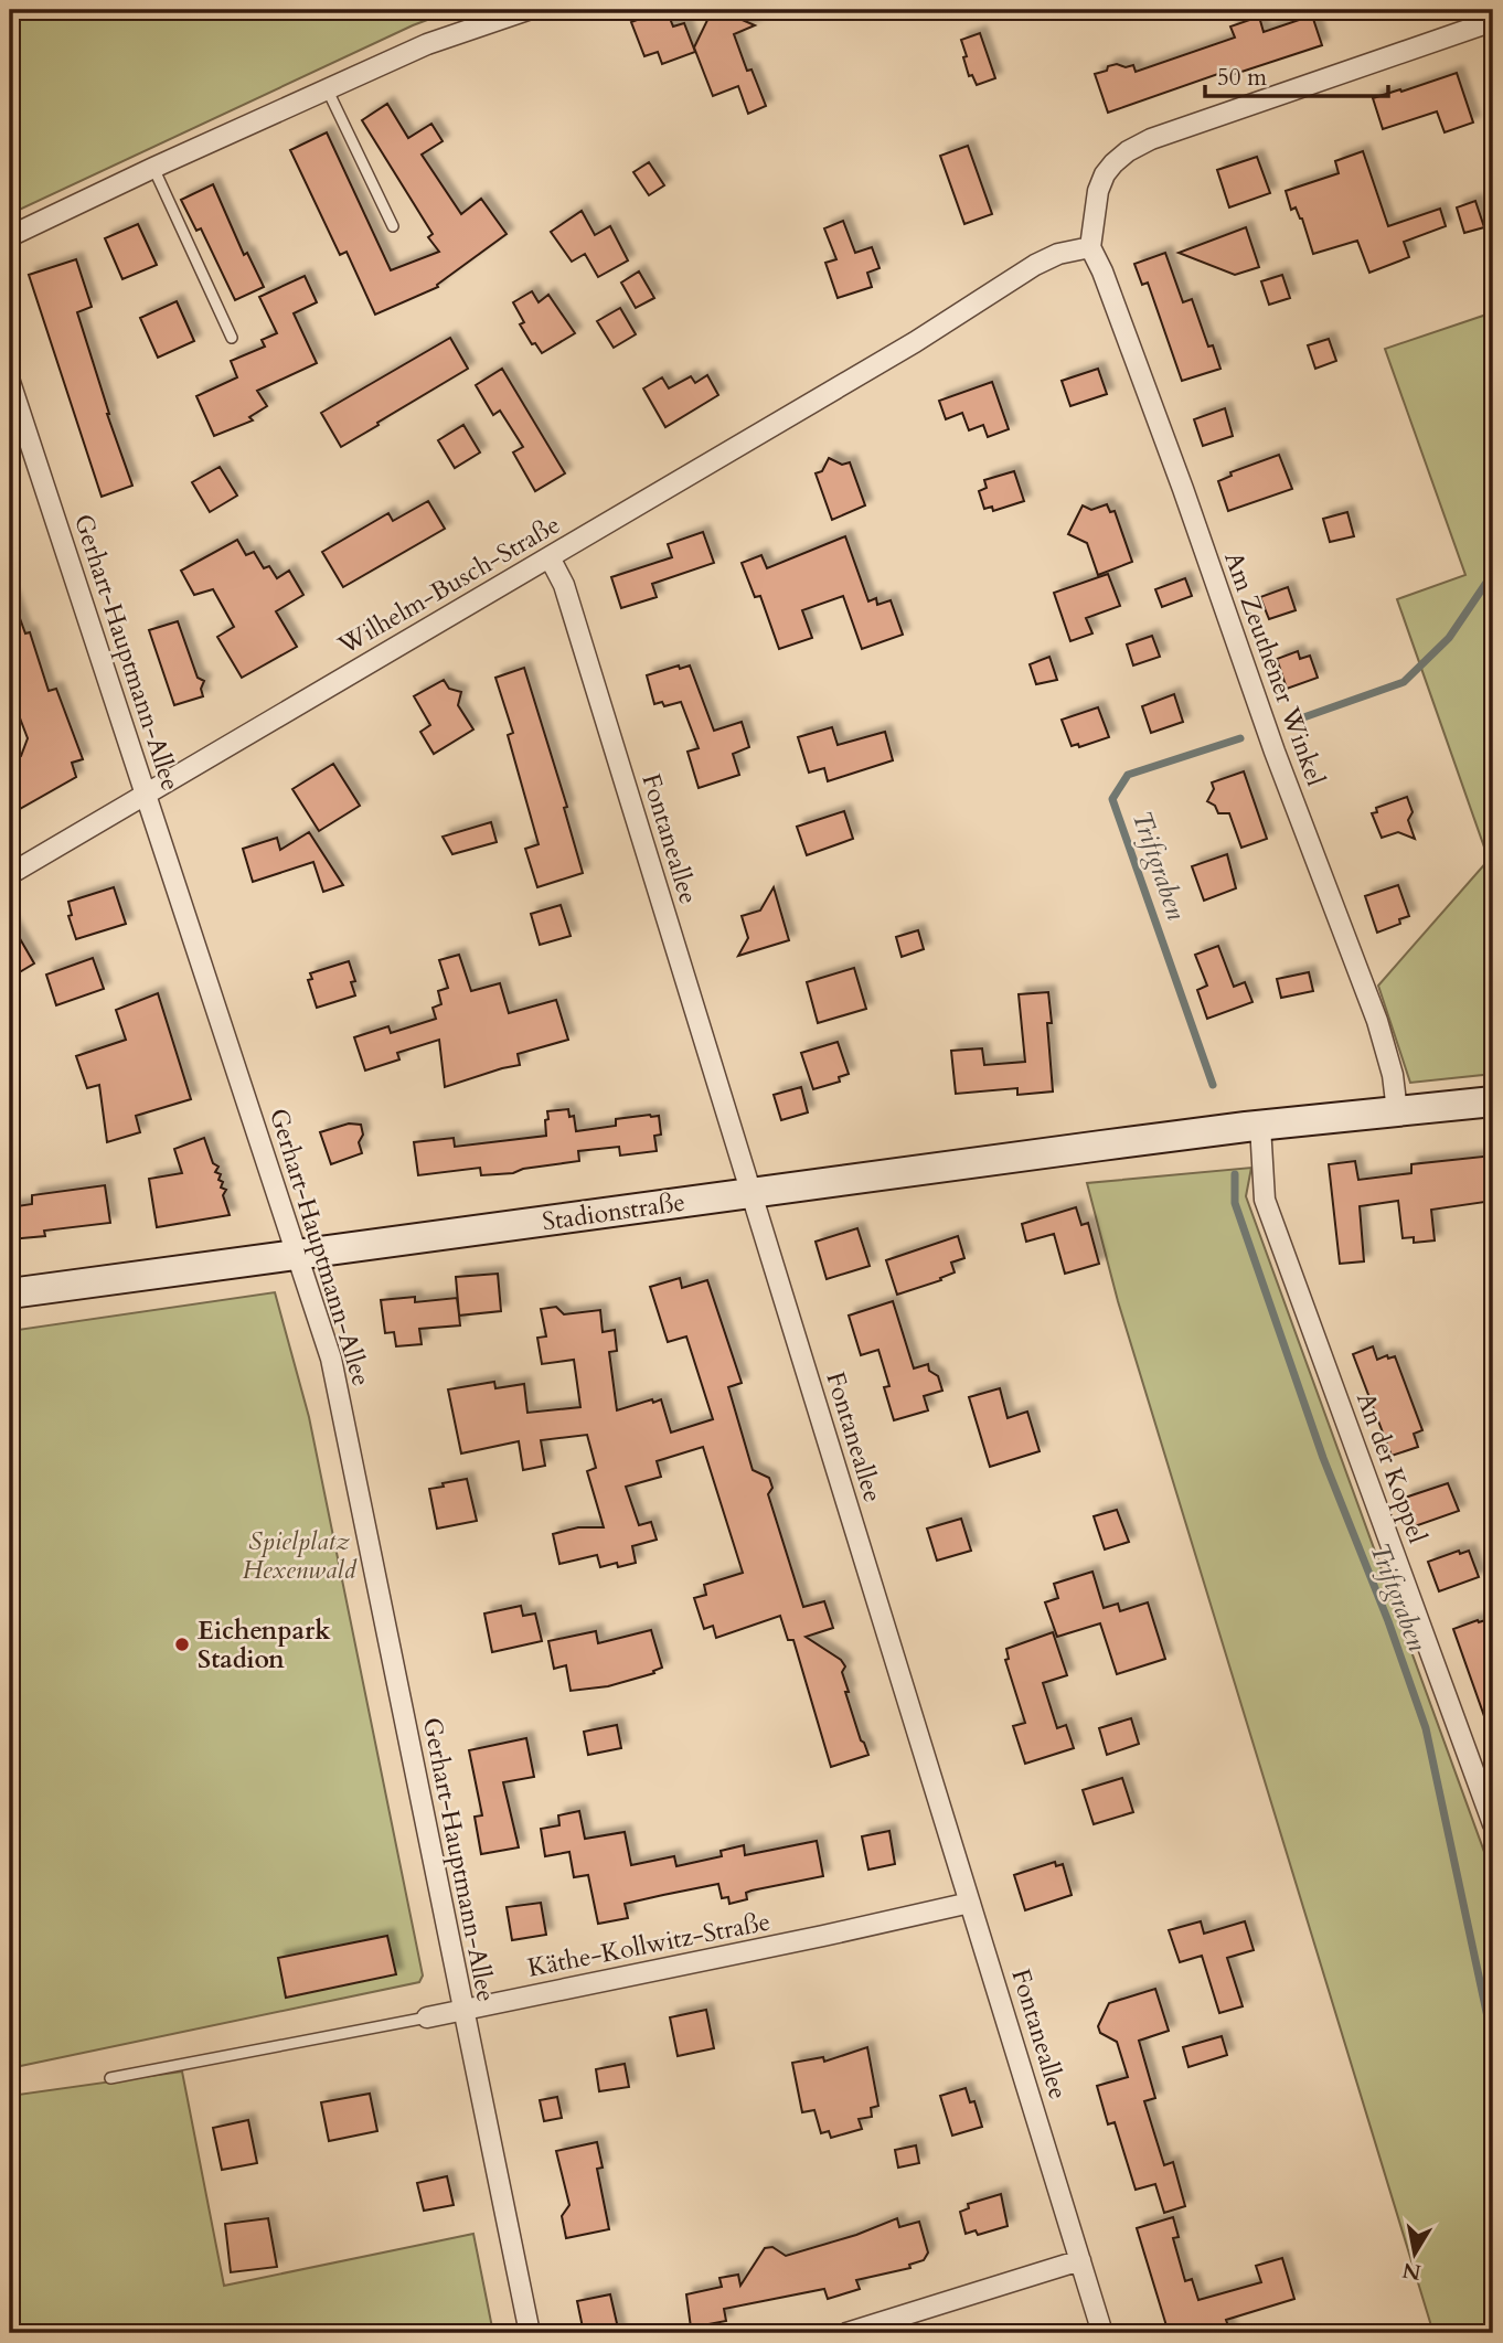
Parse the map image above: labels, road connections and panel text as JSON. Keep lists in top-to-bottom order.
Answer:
{
  "streets": {
    "street": [
      "Wilhelm-Busch-Straße",
      "Gerhart-Hauptmann-Allee",
      "Am Zeuthener Winkel",
      "Fontaneallee",
      "Stadionstraße",
      "An der Koppel",
      "Käthe-Kollwitz-Straße"
    ]
  },
  "crossings": [
    ["Wilhelm-Busch-Straße", "Gerhart-Hauptmann-Allee"],
    ["Wilhelm-Busch-Straße", "Am Zeuthener Winkel"],
    ["Wilhelm-Busch-Straße", "Fontaneallee"],
    ["Gerhart-Hauptmann-Allee", "Stadionstraße"],
    ["Gerhart-Hauptmann-Allee", "Käthe-Kollwitz-Straße"],
    ["Am Zeuthener Winkel", "Stadionstraße"],
    ["Fontaneallee", "Stadionstraße"],
    ["Fontaneallee", "Käthe-Kollwitz-Straße"],
    ["Stadionstraße", "An der Koppel"]
  ],
  "water": ["Triftgraben"],
  "parks": ["Spielplatz Hexenwald"],
  "places": ["Eichenpark Stadion"],
  "scale_bar": "50 m",
  "north": "bottom"
}
